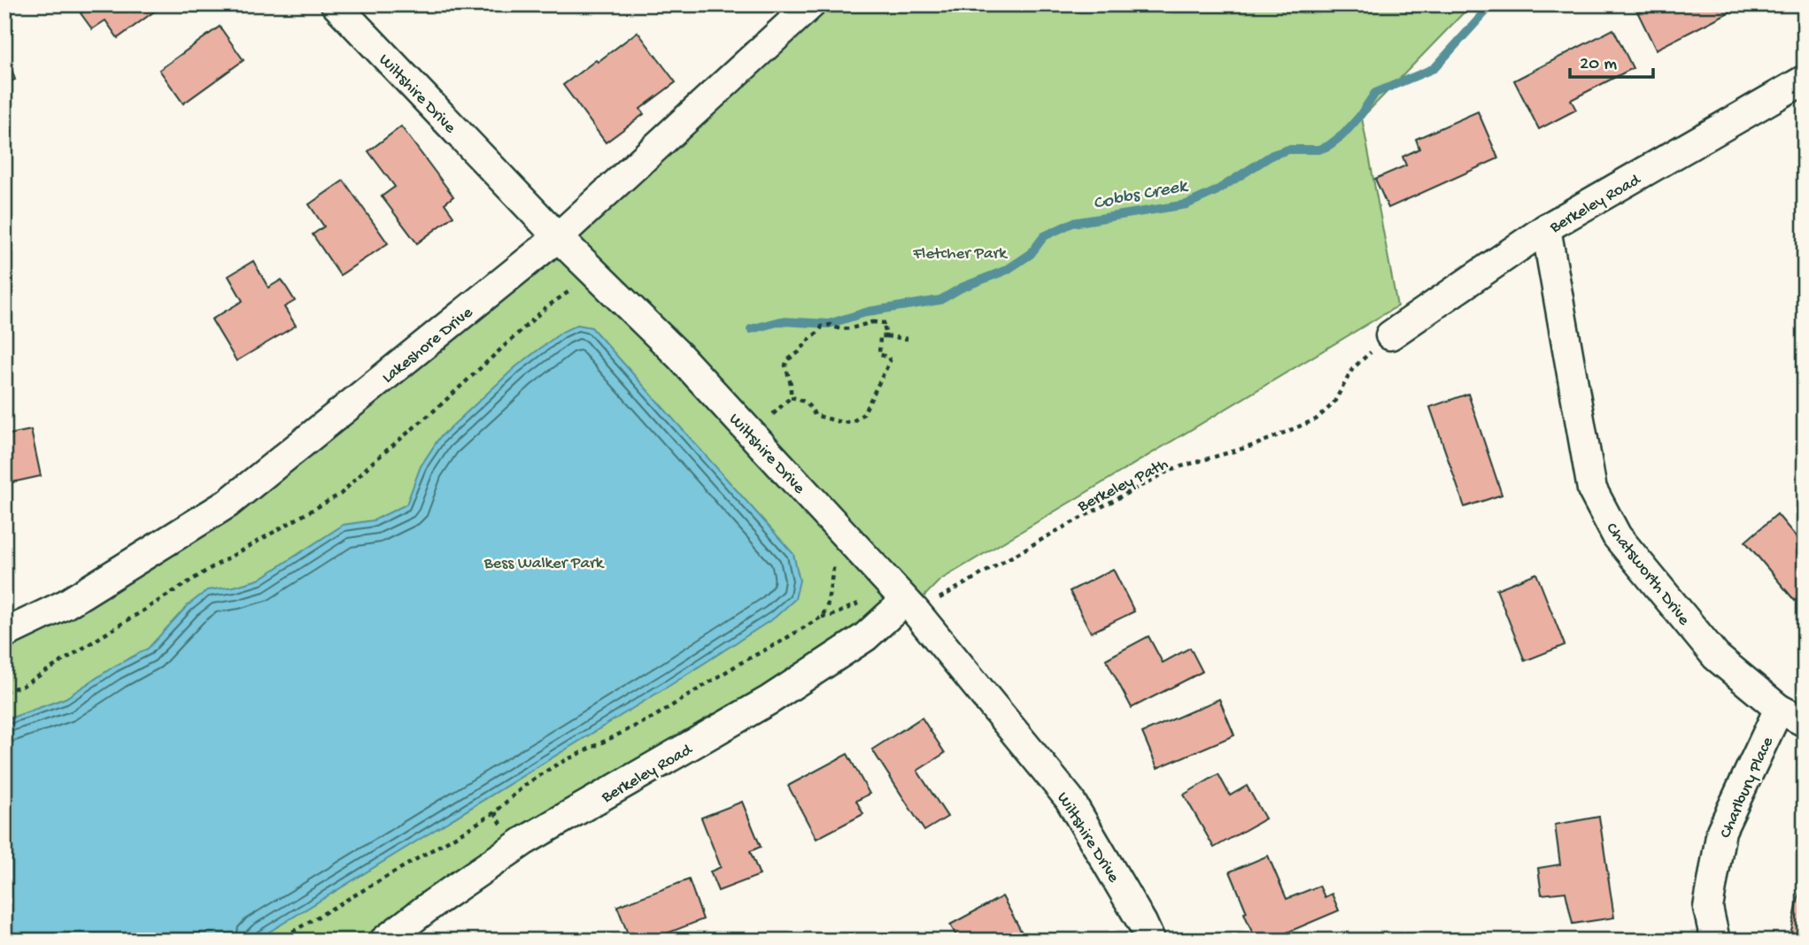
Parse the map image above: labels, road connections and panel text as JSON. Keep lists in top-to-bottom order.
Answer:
{
  "streets": {
    "street": [
      "Wiltshire Drive",
      "Berkeley Road",
      "Lakeshore Drive",
      "Chatsworth Drive",
      "Charlbury Place"
    ],
    "path": ["Berkeley Path"]
  },
  "crossings": [
    ["Wiltshire Drive", "Berkeley Road"],
    ["Wiltshire Drive", "Lakeshore Drive"],
    ["Wiltshire Drive", "Berkeley Path"],
    ["Berkeley Road", "Berkeley Path"],
    ["Berkeley Road", "Chatsworth Drive"],
    ["Chatsworth Drive", "Charlbury Place"]
  ],
  "water": ["Cobbs Creek"],
  "parks": ["Fletcher Park", "Bess Walker Park"],
  "scale_bar": "20 m"
}
